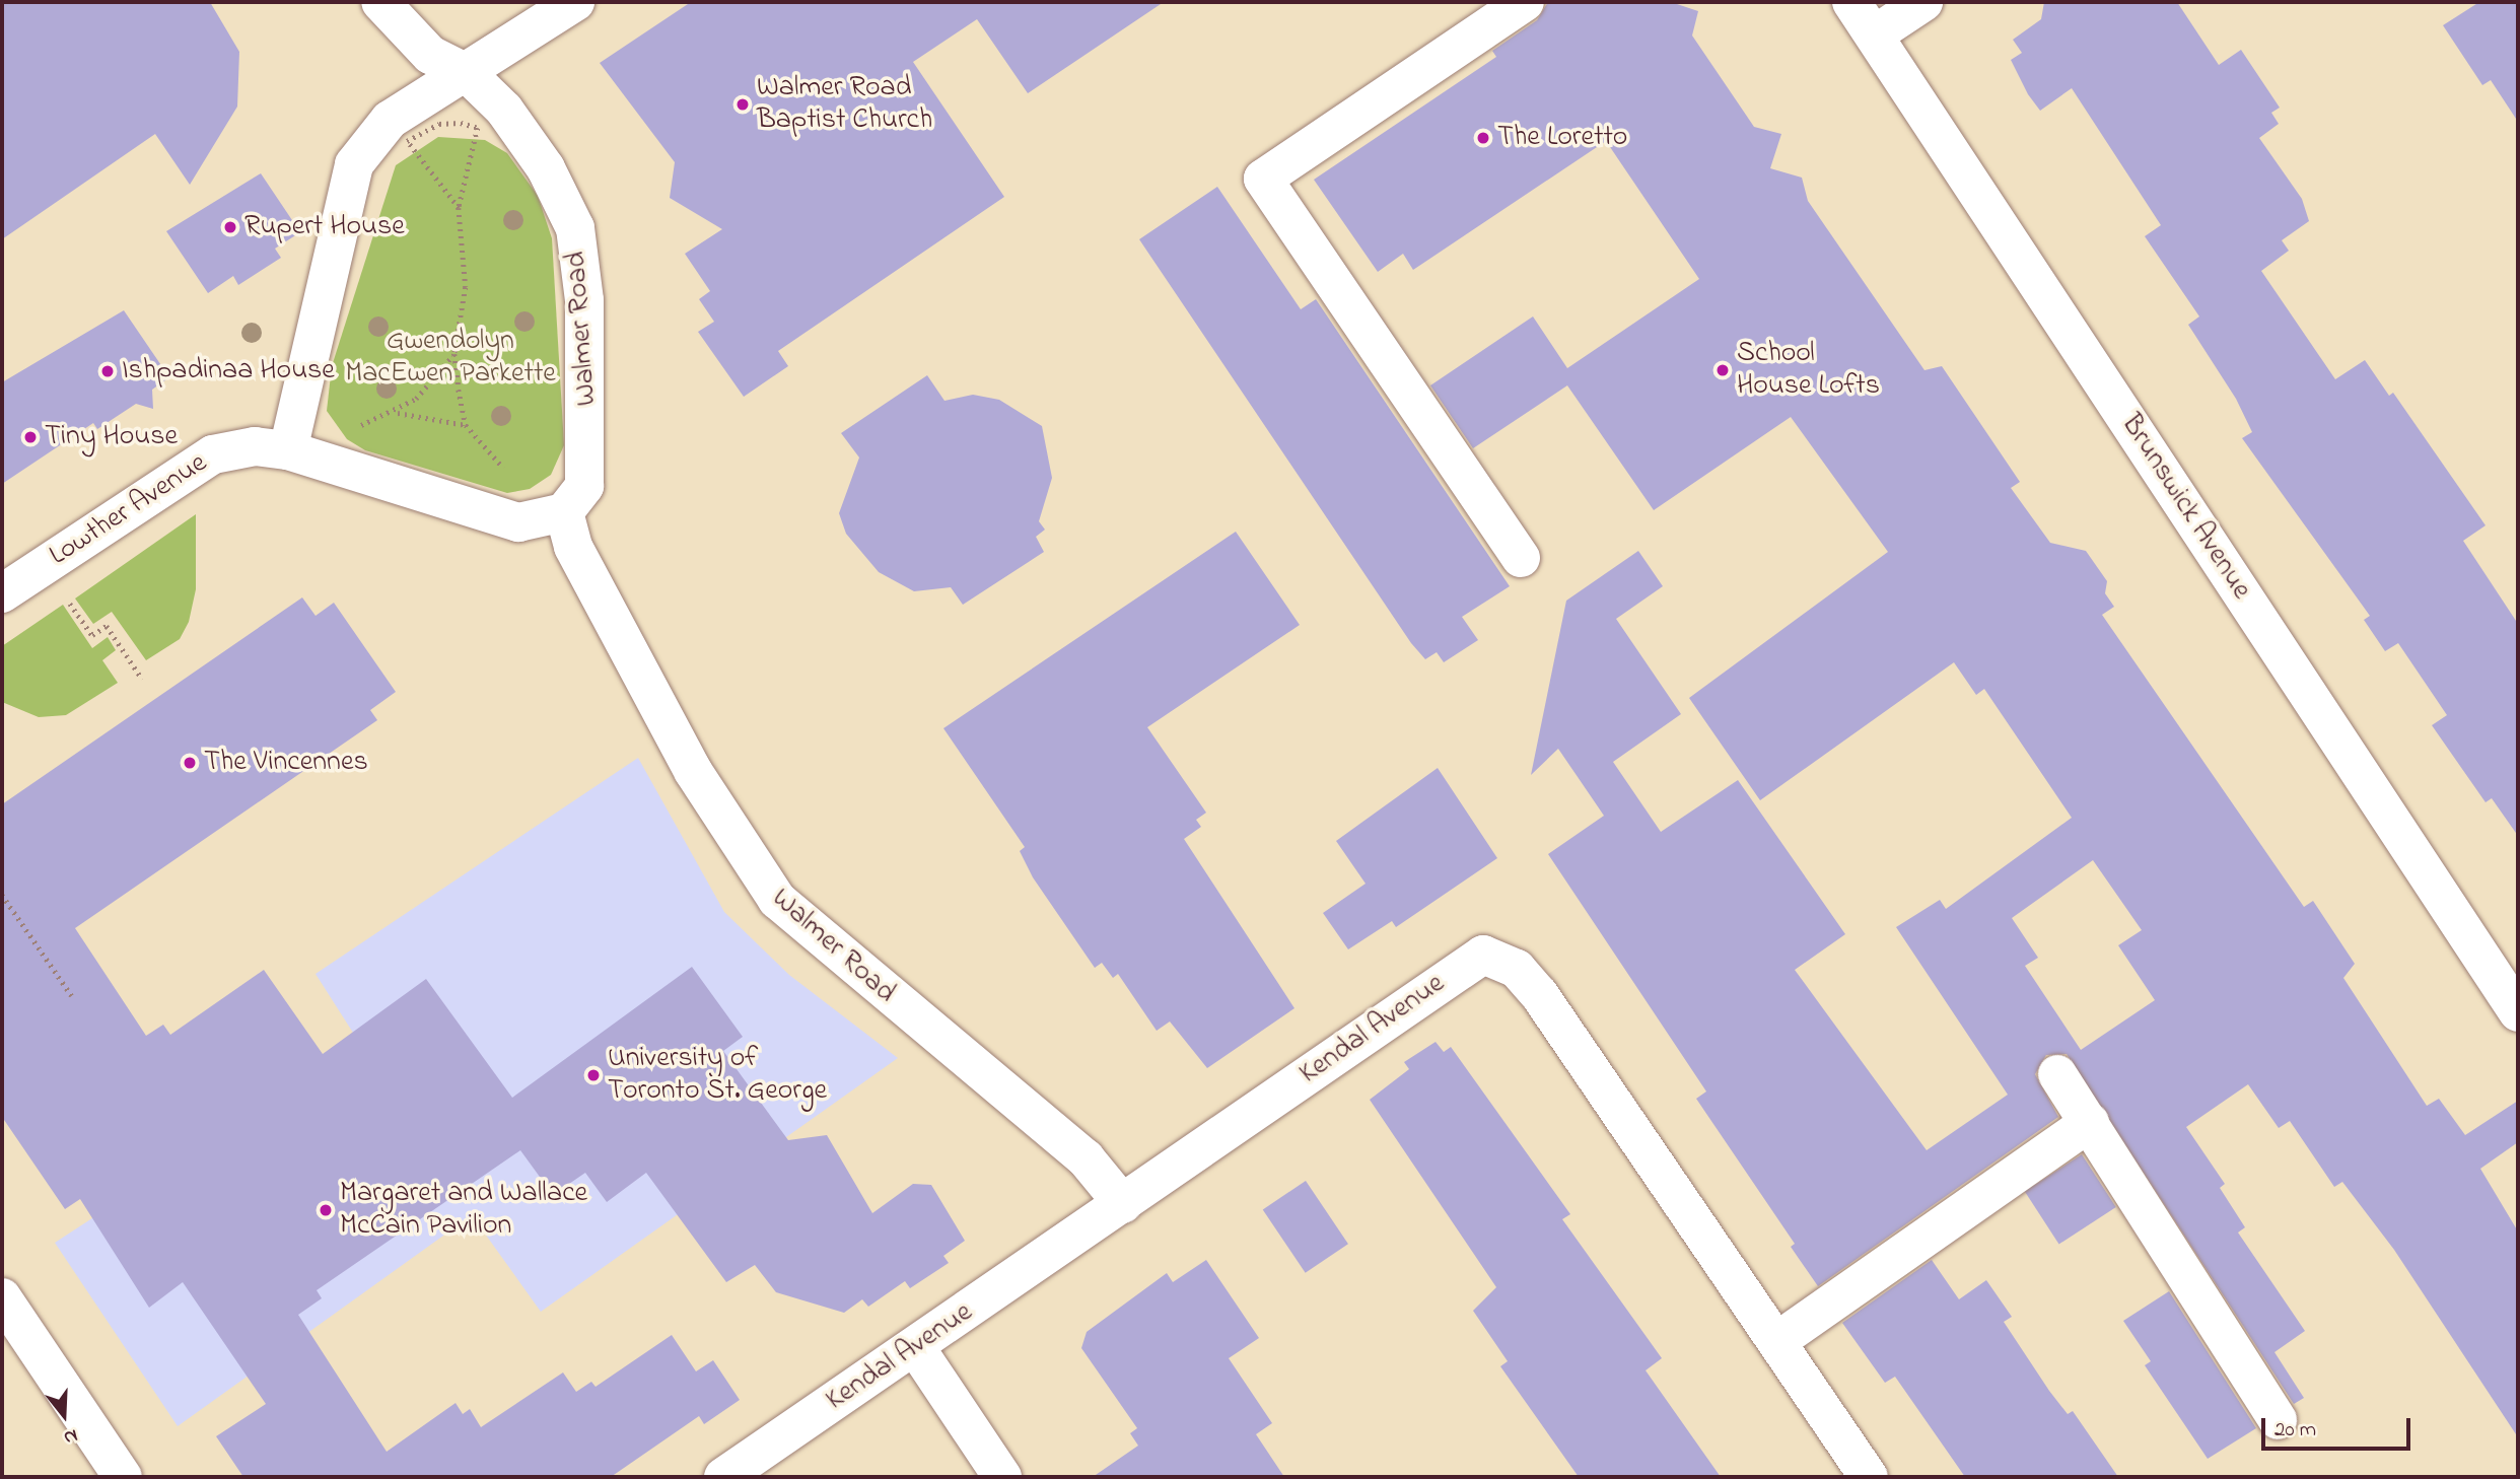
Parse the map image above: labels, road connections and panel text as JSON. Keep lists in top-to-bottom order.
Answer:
{
  "streets": {
    "street": [
      "Walmer Road",
      "Brunswick Avenue",
      "Lowther Avenue",
      "Kendal Avenue"
    ]
  },
  "crossings": [
    ["Walmer Road", "Kendal Avenue"]
  ],
  "parks": ["Gwendolyn MacEwen Parkette"],
  "places": [
    "Walmer Road Baptist Church",
    "The Loretto",
    "Rupert House",
    "School House Lofts",
    "Ishpadinaa House",
    "Tiny House",
    "The Vincennes",
    "University of Toronto St. George",
    "Margaret and Wallace McCain Pavilion"
  ],
  "scale_bar": "20 m",
  "north": "bottom"
}
